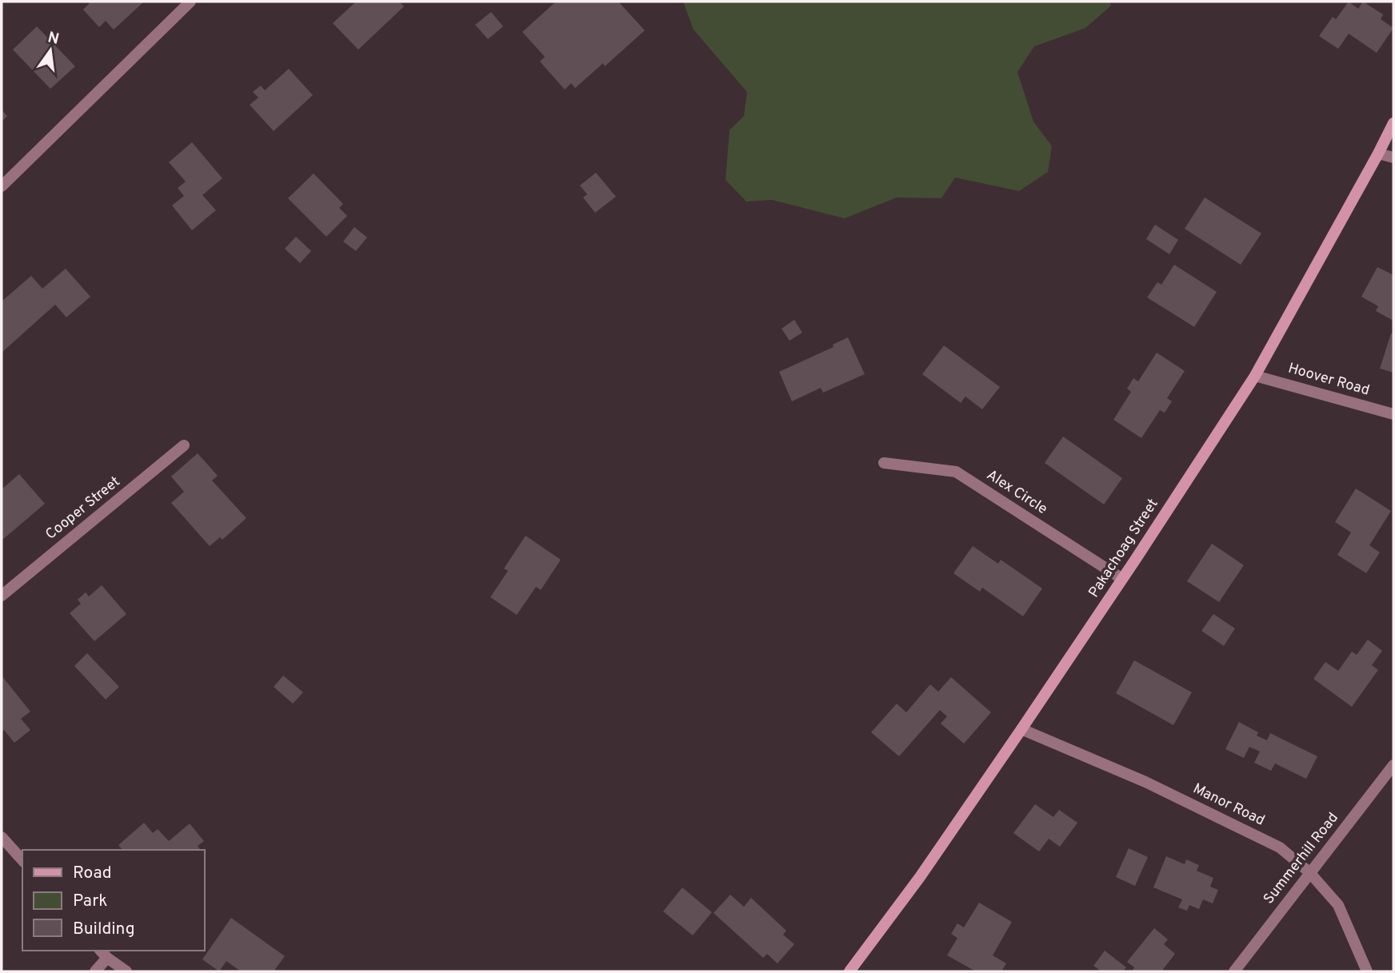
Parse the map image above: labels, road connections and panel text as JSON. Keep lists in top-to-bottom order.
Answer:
{
  "streets": {
    "street": [
      "Hoover Road",
      "Alex Circle",
      "Cooper Street",
      "Pakachoag Street",
      "Manor Road",
      "Summerhill Road"
    ]
  },
  "crossings": [
    ["Hoover Road", "Pakachoag Street"],
    ["Alex Circle", "Pakachoag Street"],
    ["Pakachoag Street", "Manor Road"],
    ["Manor Road", "Summerhill Road"]
  ],
  "legend": ["Road", "Park", "Building"],
  "north": "top"
}
